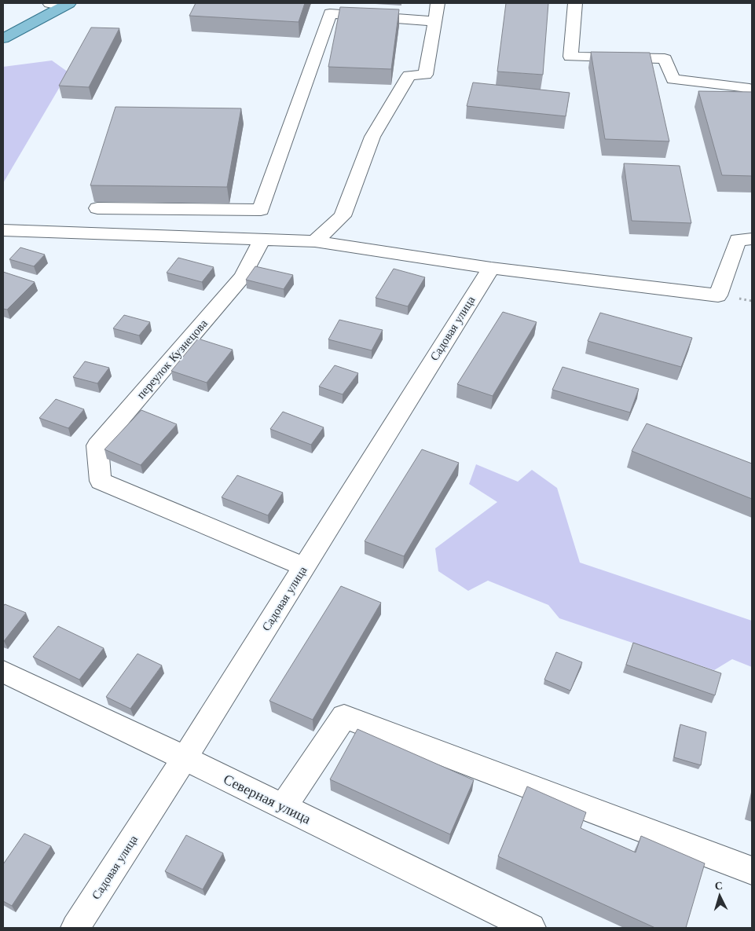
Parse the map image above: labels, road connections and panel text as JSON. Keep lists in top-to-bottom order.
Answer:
{
  "streets": {
    "street": ["Садовая улица", "переулок Кузнецова", "Северная улица"]
  },
  "crossings": [
    ["Садовая улица", "переулок Кузнецова"],
    ["Садовая улица", "Северная улица"]
  ],
  "north": "top"
}
